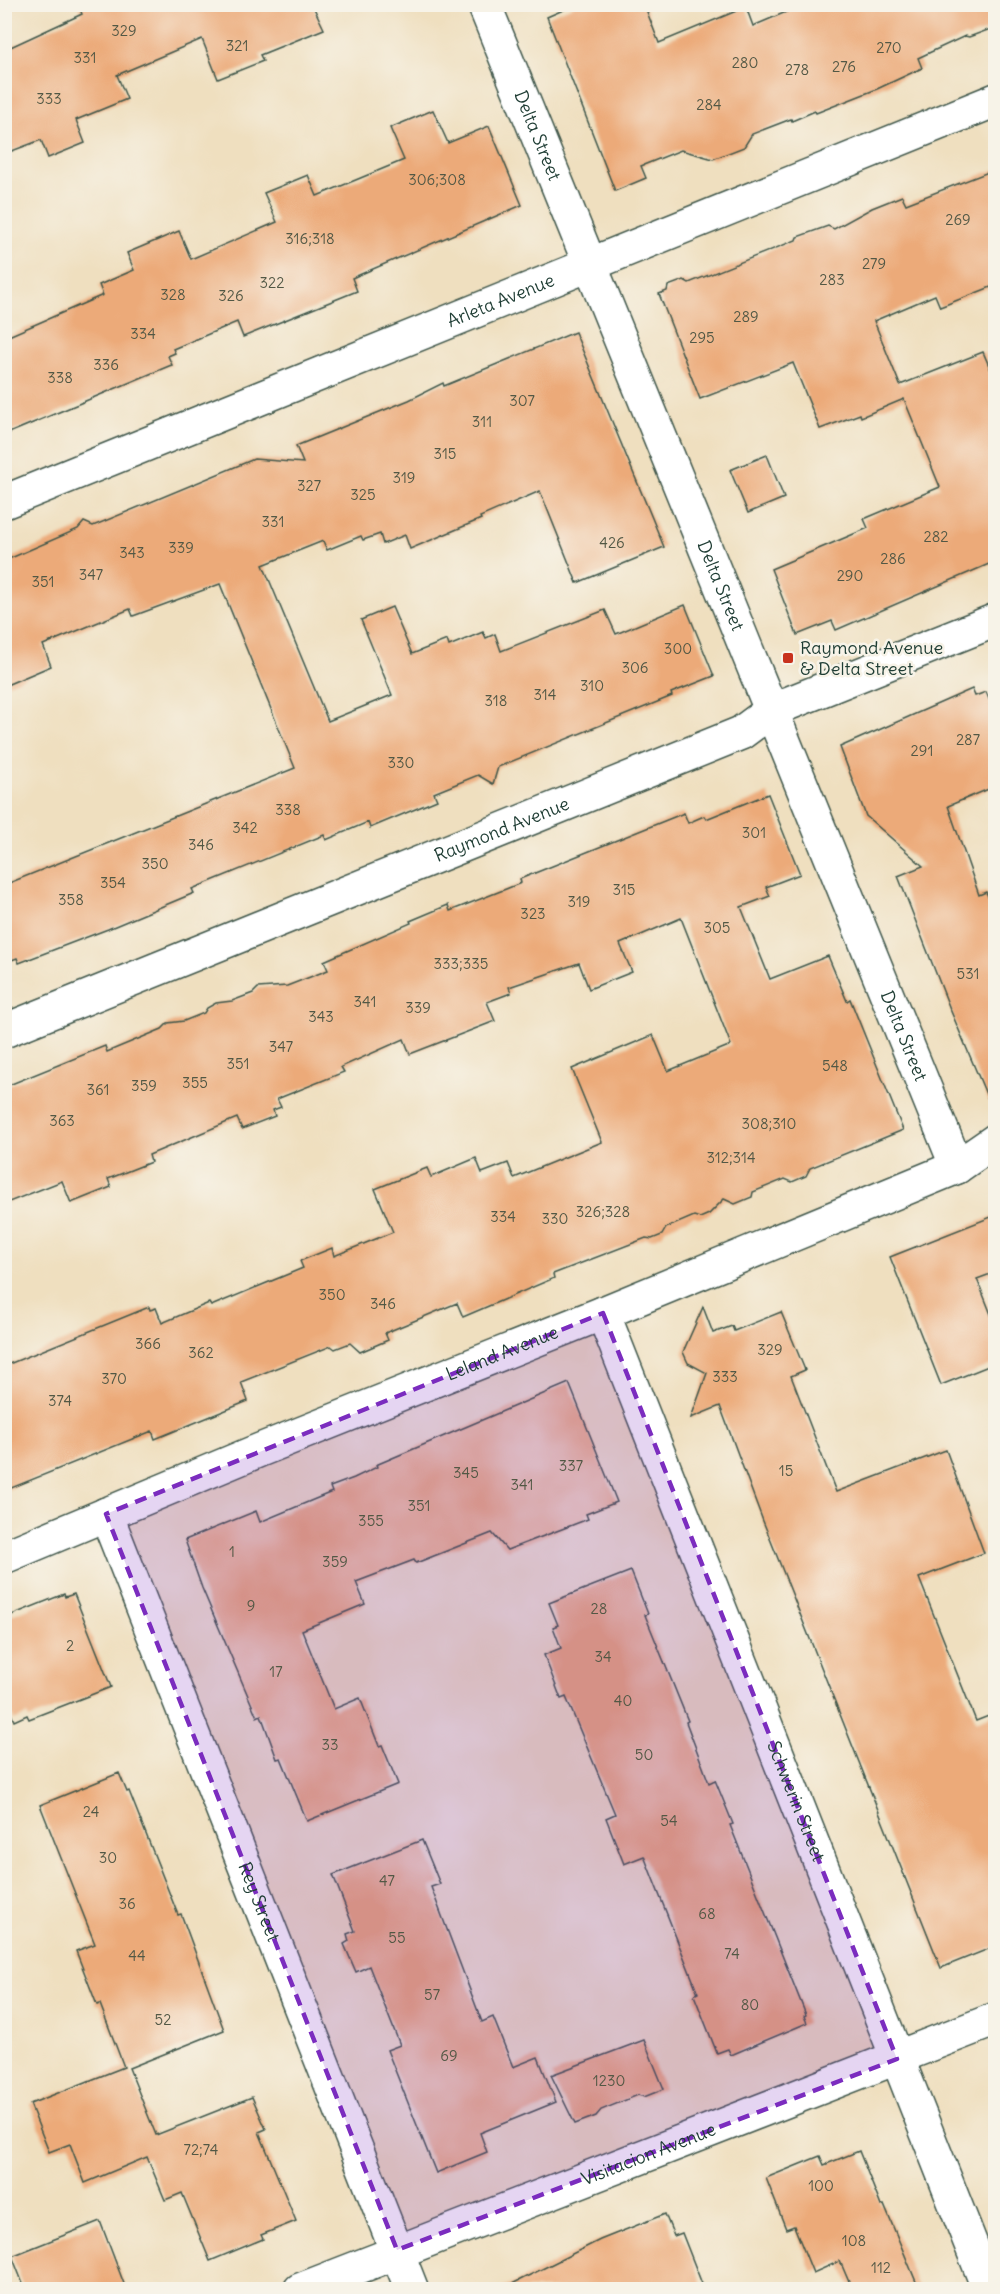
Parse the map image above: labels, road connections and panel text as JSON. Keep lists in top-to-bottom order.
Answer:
{
  "streets": {
    "street": [
      "Delta Street",
      "Arleta Avenue",
      "Raymond Avenue",
      "Leland Avenue",
      "Schwerin Street",
      "Rey Street",
      "Visitacion Avenue"
    ]
  },
  "crossings": [
    ["Delta Street", "Arleta Avenue"],
    ["Delta Street", "Raymond Avenue"],
    ["Delta Street", "Leland Avenue"],
    ["Leland Avenue", "Schwerin Street"],
    ["Leland Avenue", "Rey Street"],
    ["Schwerin Street", "Visitacion Avenue"],
    ["Rey Street", "Visitacion Avenue"]
  ],
  "places": {
    "transit": ["Raymond Avenue & Delta Street"]
  },
  "house_numbers": [
    "329",
    "321",
    "270",
    "331",
    "280",
    "276",
    "278",
    "333",
    "284",
    "306;308",
    "269",
    "316;318",
    "279",
    "283",
    "322",
    "328",
    "326",
    "289",
    "334",
    "295",
    "336",
    "338",
    "307",
    "311",
    "315",
    "319",
    "327",
    "325",
    "331",
    "282",
    "426",
    "339",
    "343",
    "286",
    "347",
    "290",
    "351",
    "300",
    "306",
    "310",
    "314",
    "318",
    "287",
    "291",
    "330",
    "338",
    "342",
    "301",
    "346",
    "350",
    "354",
    "315",
    "358",
    "319",
    "323",
    "305",
    "333;335",
    "531",
    "341",
    "339",
    "343",
    "347",
    "351",
    "548",
    "355",
    "359",
    "361",
    "363",
    "308;310",
    "312;314",
    "326;328",
    "334",
    "330",
    "350",
    "346",
    "366",
    "329",
    "362",
    "333",
    "370",
    "374",
    "337",
    "15",
    "345",
    "341",
    "351",
    "355",
    "1",
    "359",
    "9",
    "28",
    "2",
    "34",
    "17",
    "40",
    "33",
    "50",
    "24",
    "54",
    "30",
    "47",
    "36",
    "68",
    "55",
    "74",
    "44",
    "57",
    "80",
    "52",
    "69",
    "1230",
    "72;74",
    "100",
    "108",
    "112"
  ]
}
